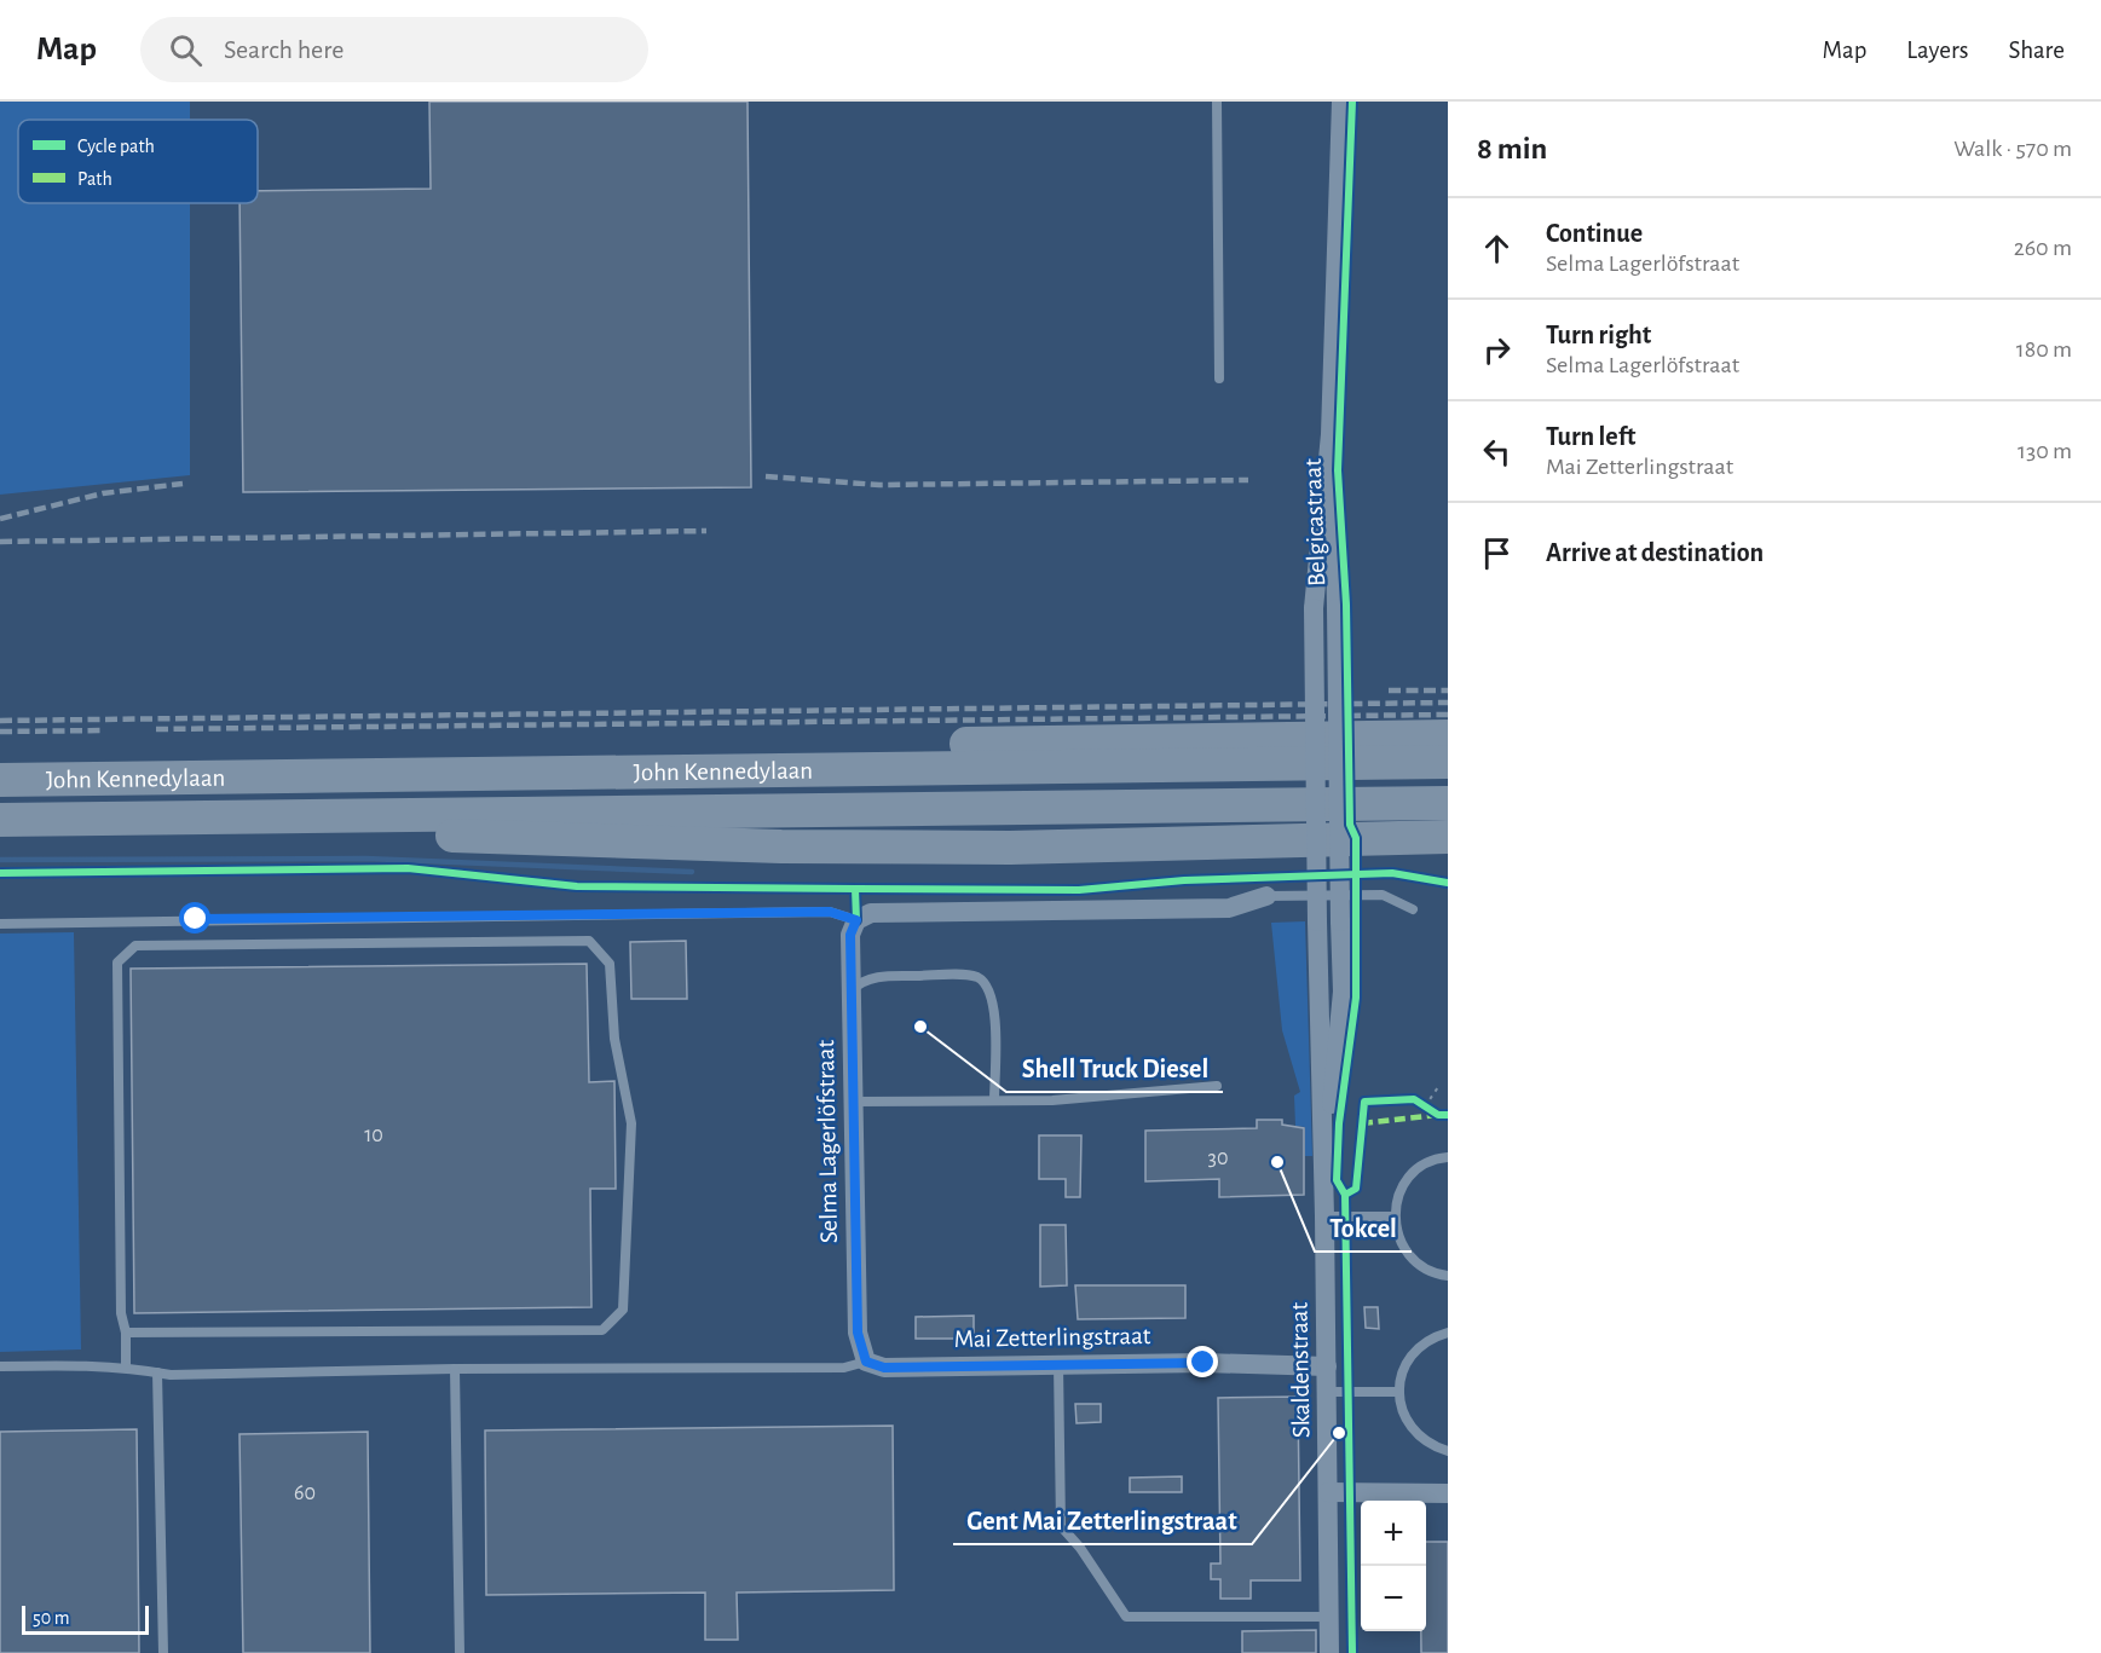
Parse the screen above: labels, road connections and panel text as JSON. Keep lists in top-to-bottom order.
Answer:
{
  "streets": {
    "highway": ["John Kennedylaan"],
    "street": [
      "Belgicastraat",
      "Selma Lagerlöfstraat",
      "Mai Zetterlingstraat",
      "Skaldenstraat"
    ]
  },
  "crossings": [
    ["Selma Lagerlöfstraat", "Mai Zetterlingstraat"],
    ["Mai Zetterlingstraat", "Skaldenstraat"]
  ],
  "places": ["Shell Truck Diesel", "Tokcel", "Gent Mai Zetterlingstraat"],
  "house_numbers": ["10", "30", "60"],
  "legend": ["Cycle path", "Path"],
  "scale_bar": "50 m",
  "page": {
    "header": "Map",
    "search": "Search here",
    "nav": ["Map", "Layers", "Share"],
    "heading": ["8 min", "Walk · 570 m"],
    "list": [
      ["Continue", "Selma Lagerlöfstraat", "260 m"],
      ["Turn right", "Selma Lagerlöfstraat", "180 m"],
      ["Turn left", "Mai Zetterlingstraat", "130 m"],
      "Arrive at destination"
    ],
    "map_buttons": ["+", "−"],
    "scale": "50 m"
  }
}
